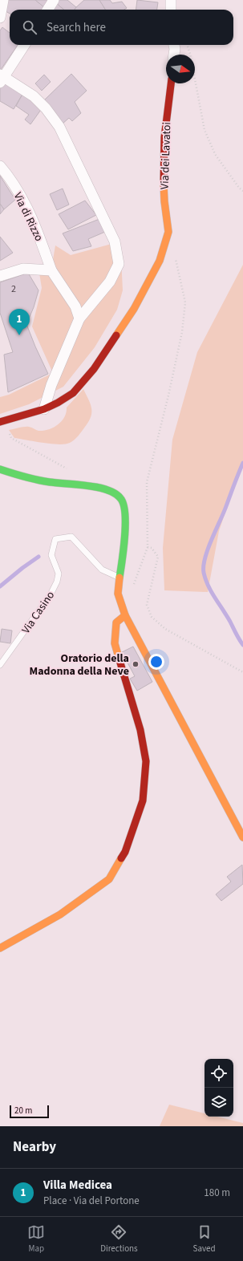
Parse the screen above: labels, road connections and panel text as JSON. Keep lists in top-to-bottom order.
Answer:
{
  "streets": {
    "street": ["Via dei Lavatoi", "Via di Rizzo"],
    "lane": ["Via Casino"]
  },
  "places": ["Oratorio della Madonna della Neve"],
  "house_numbers": ["2"],
  "scale_bar": "20 m",
  "north": "right",
  "page": {
    "search": "Search here",
    "pins": "1",
    "scale": "20 m",
    "heading": "Nearby",
    "list": [
      {
        "mark": "1",
        "name": "Villa Medicea",
        "note": "Place · Via del Portone",
        "value": "180 m"
      }
    ],
    "nav": ["Map", "Directions", "Saved"]
  }
}
